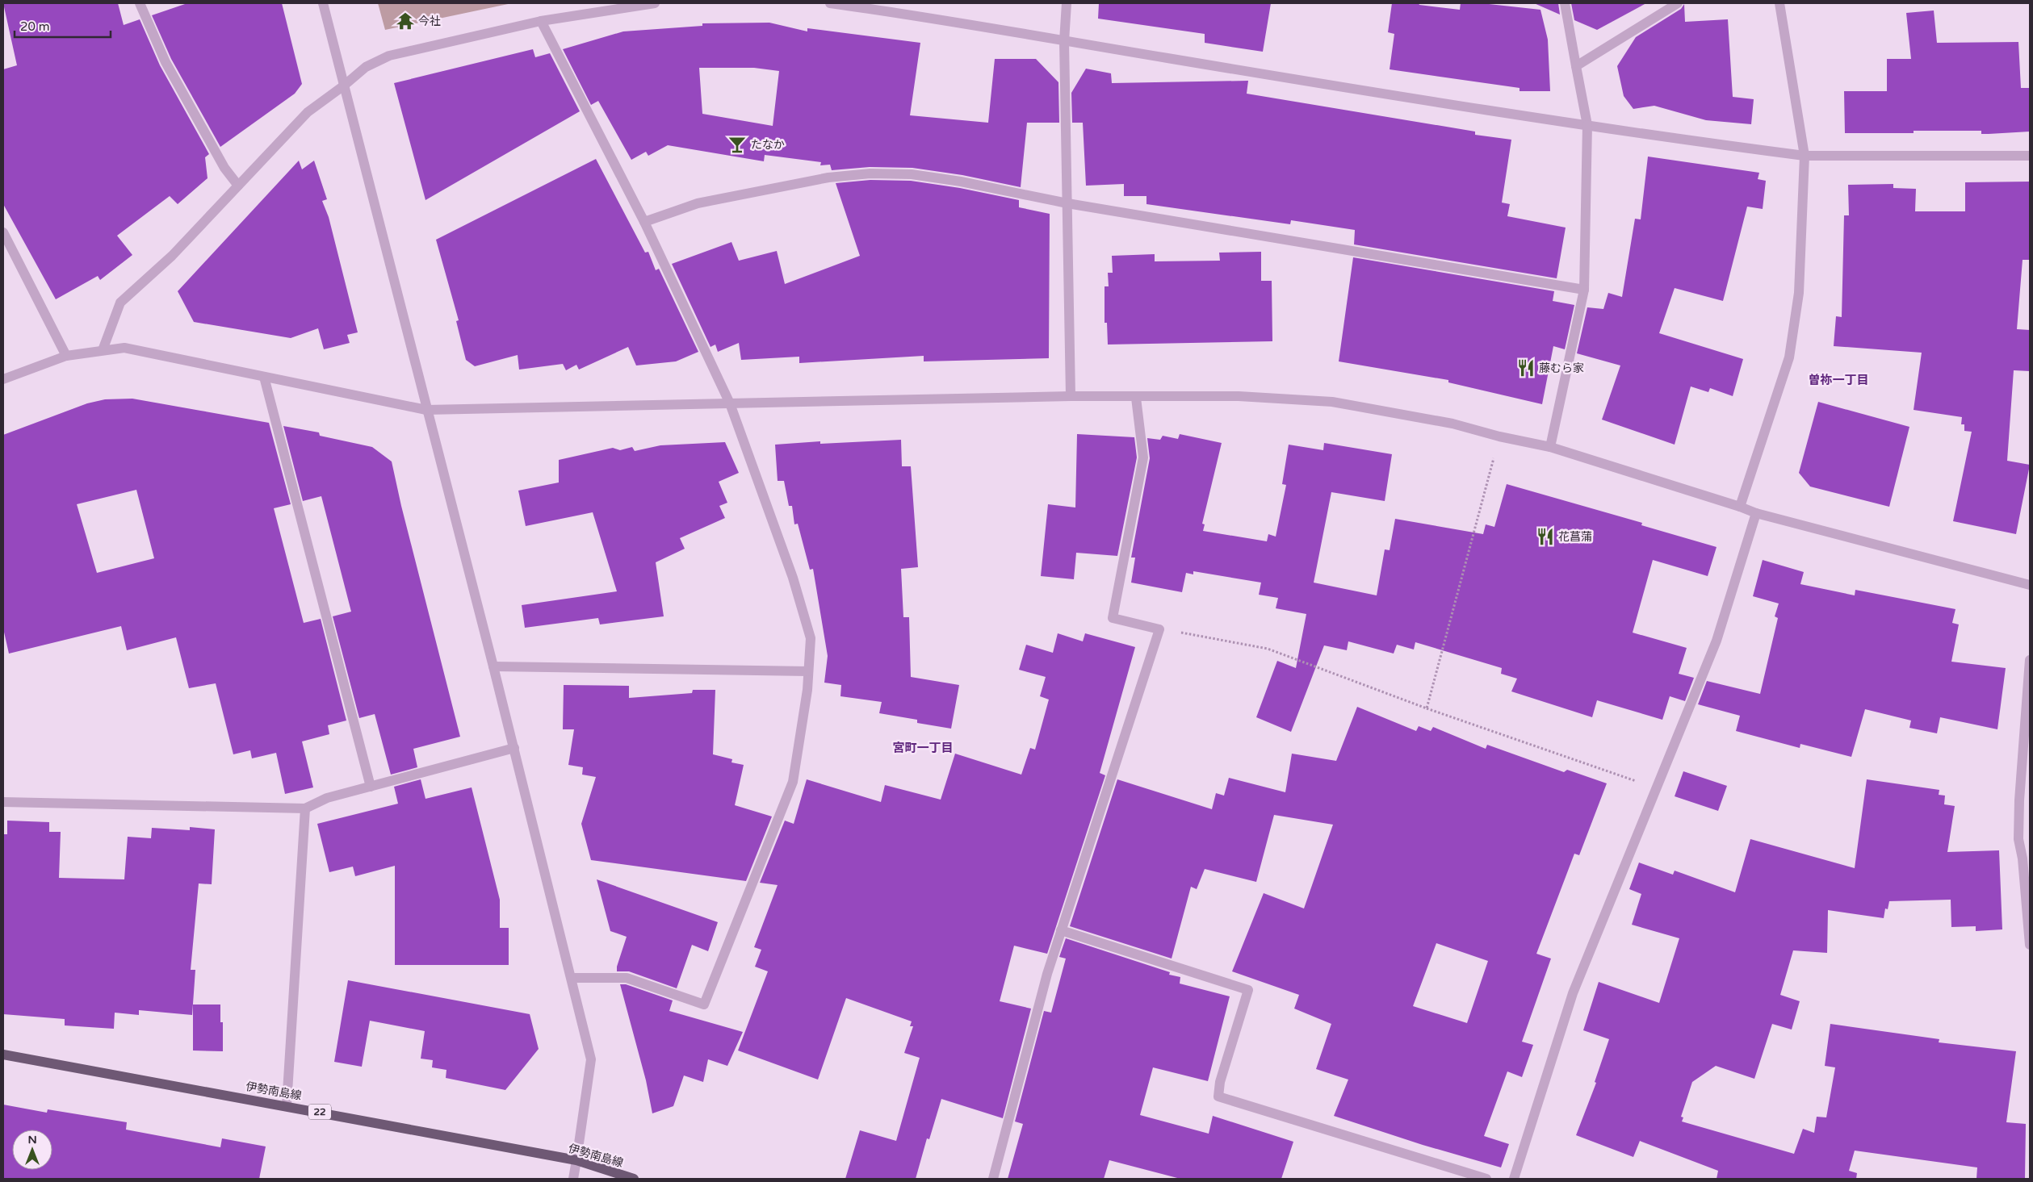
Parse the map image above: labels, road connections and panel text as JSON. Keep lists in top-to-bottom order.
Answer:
{
  "streets": {
    "main road": ["伊勢南島線", "22"]
  },
  "districts": ["曽祢一丁目", "宮町一丁目"],
  "places": {
    "temple": ["今社"],
    "bar": ["たなか"],
    "restaurant": ["藤むら家", "花菖蒲"]
  },
  "scale_bar": "20 m",
  "north": "top"
}
